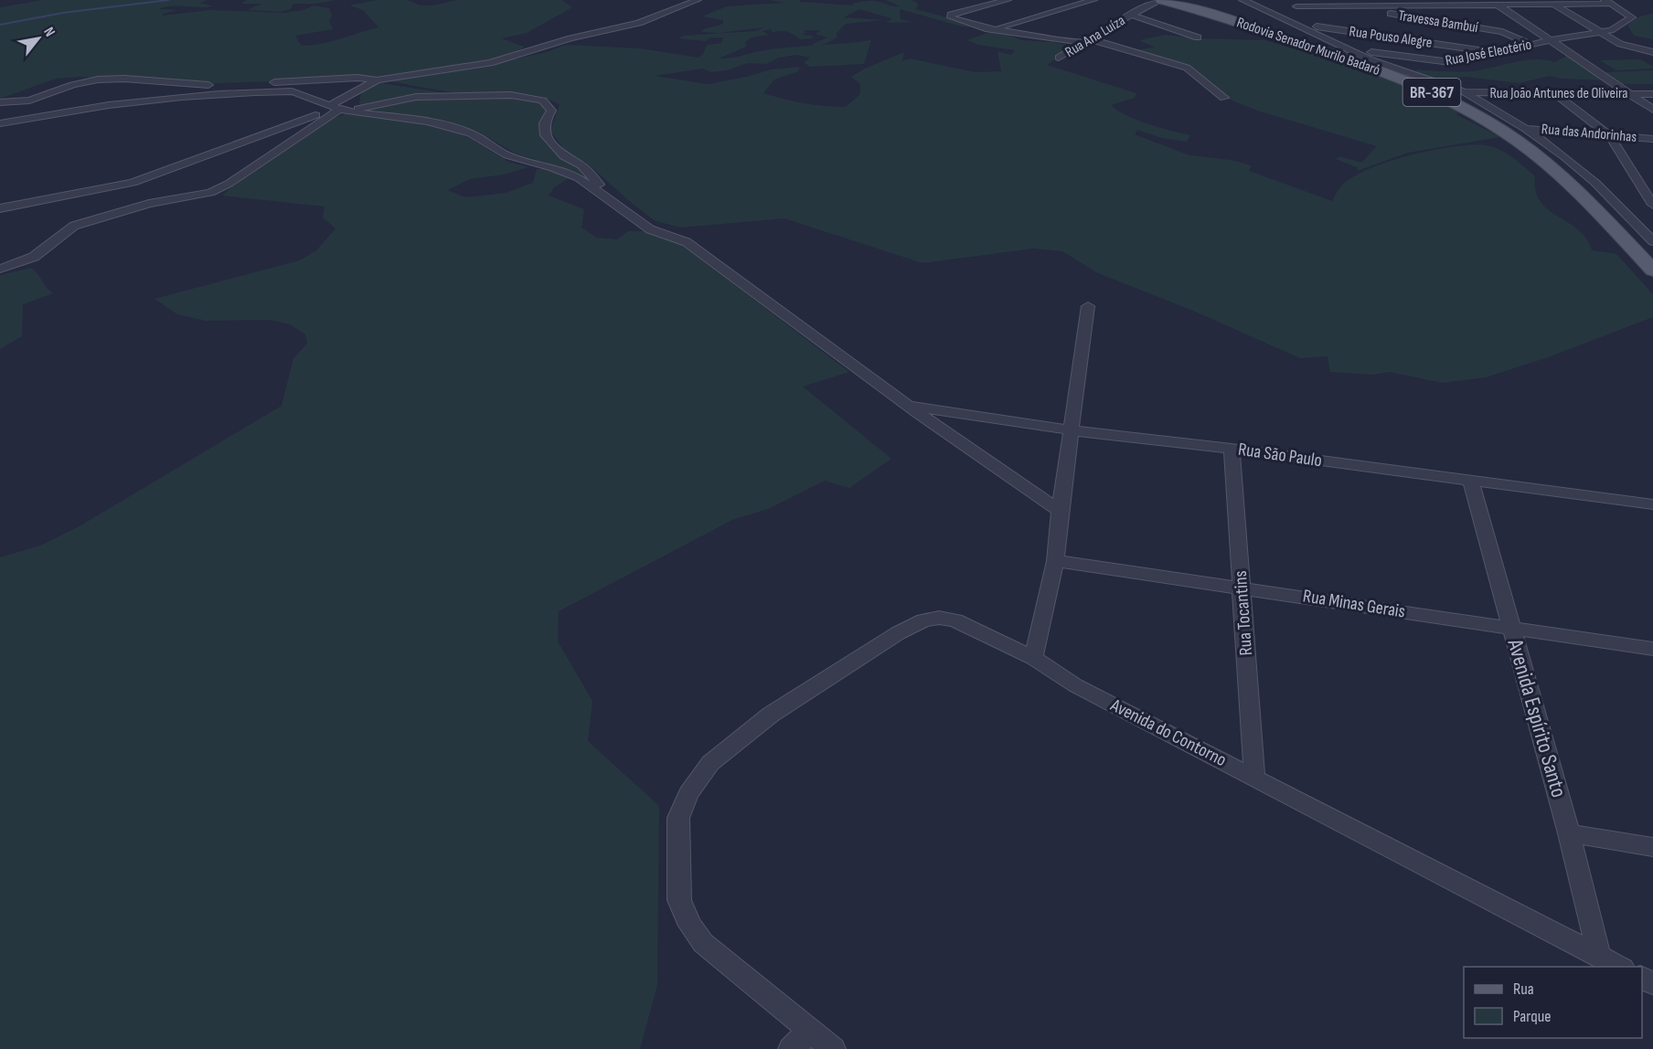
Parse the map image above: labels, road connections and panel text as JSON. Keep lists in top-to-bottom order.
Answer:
{
  "streets": {
    "main road": ["Rodovia Senador Murilo Badaró", "BR-367"],
    "street": [
      "Travessa Bambuí",
      "Rua Ana Luíza",
      "Rua Pouso Alegre",
      "Rua José Eleotério",
      "Rua João Antunes de Oliveira",
      "Rua das Andorinhas",
      "Rua São Paulo",
      "Rua Minas Gerais",
      "Rua Tocantins",
      "Avenida Espírito Santo",
      "Avenida do Contorno"
    ]
  },
  "crossings": [
    ["Travessa Bambuí", "Rua José Eleotério"],
    ["Rua Ana Luíza", "Rodovia Senador Murilo Badaró"],
    ["Rua Pouso Alegre", "Rua José Eleotério"],
    ["Rua São Paulo", "Rua Tocantins"],
    ["Rua São Paulo", "Avenida Espírito Santo"],
    ["Rua Minas Gerais", "Rua Tocantins"],
    ["Rua Minas Gerais", "Avenida Espírito Santo"],
    ["Rua Tocantins", "Avenida do Contorno"],
    ["Avenida Espírito Santo", "Avenida do Contorno"]
  ],
  "legend": ["Rua", "Parque"],
  "north": "top right"
}
